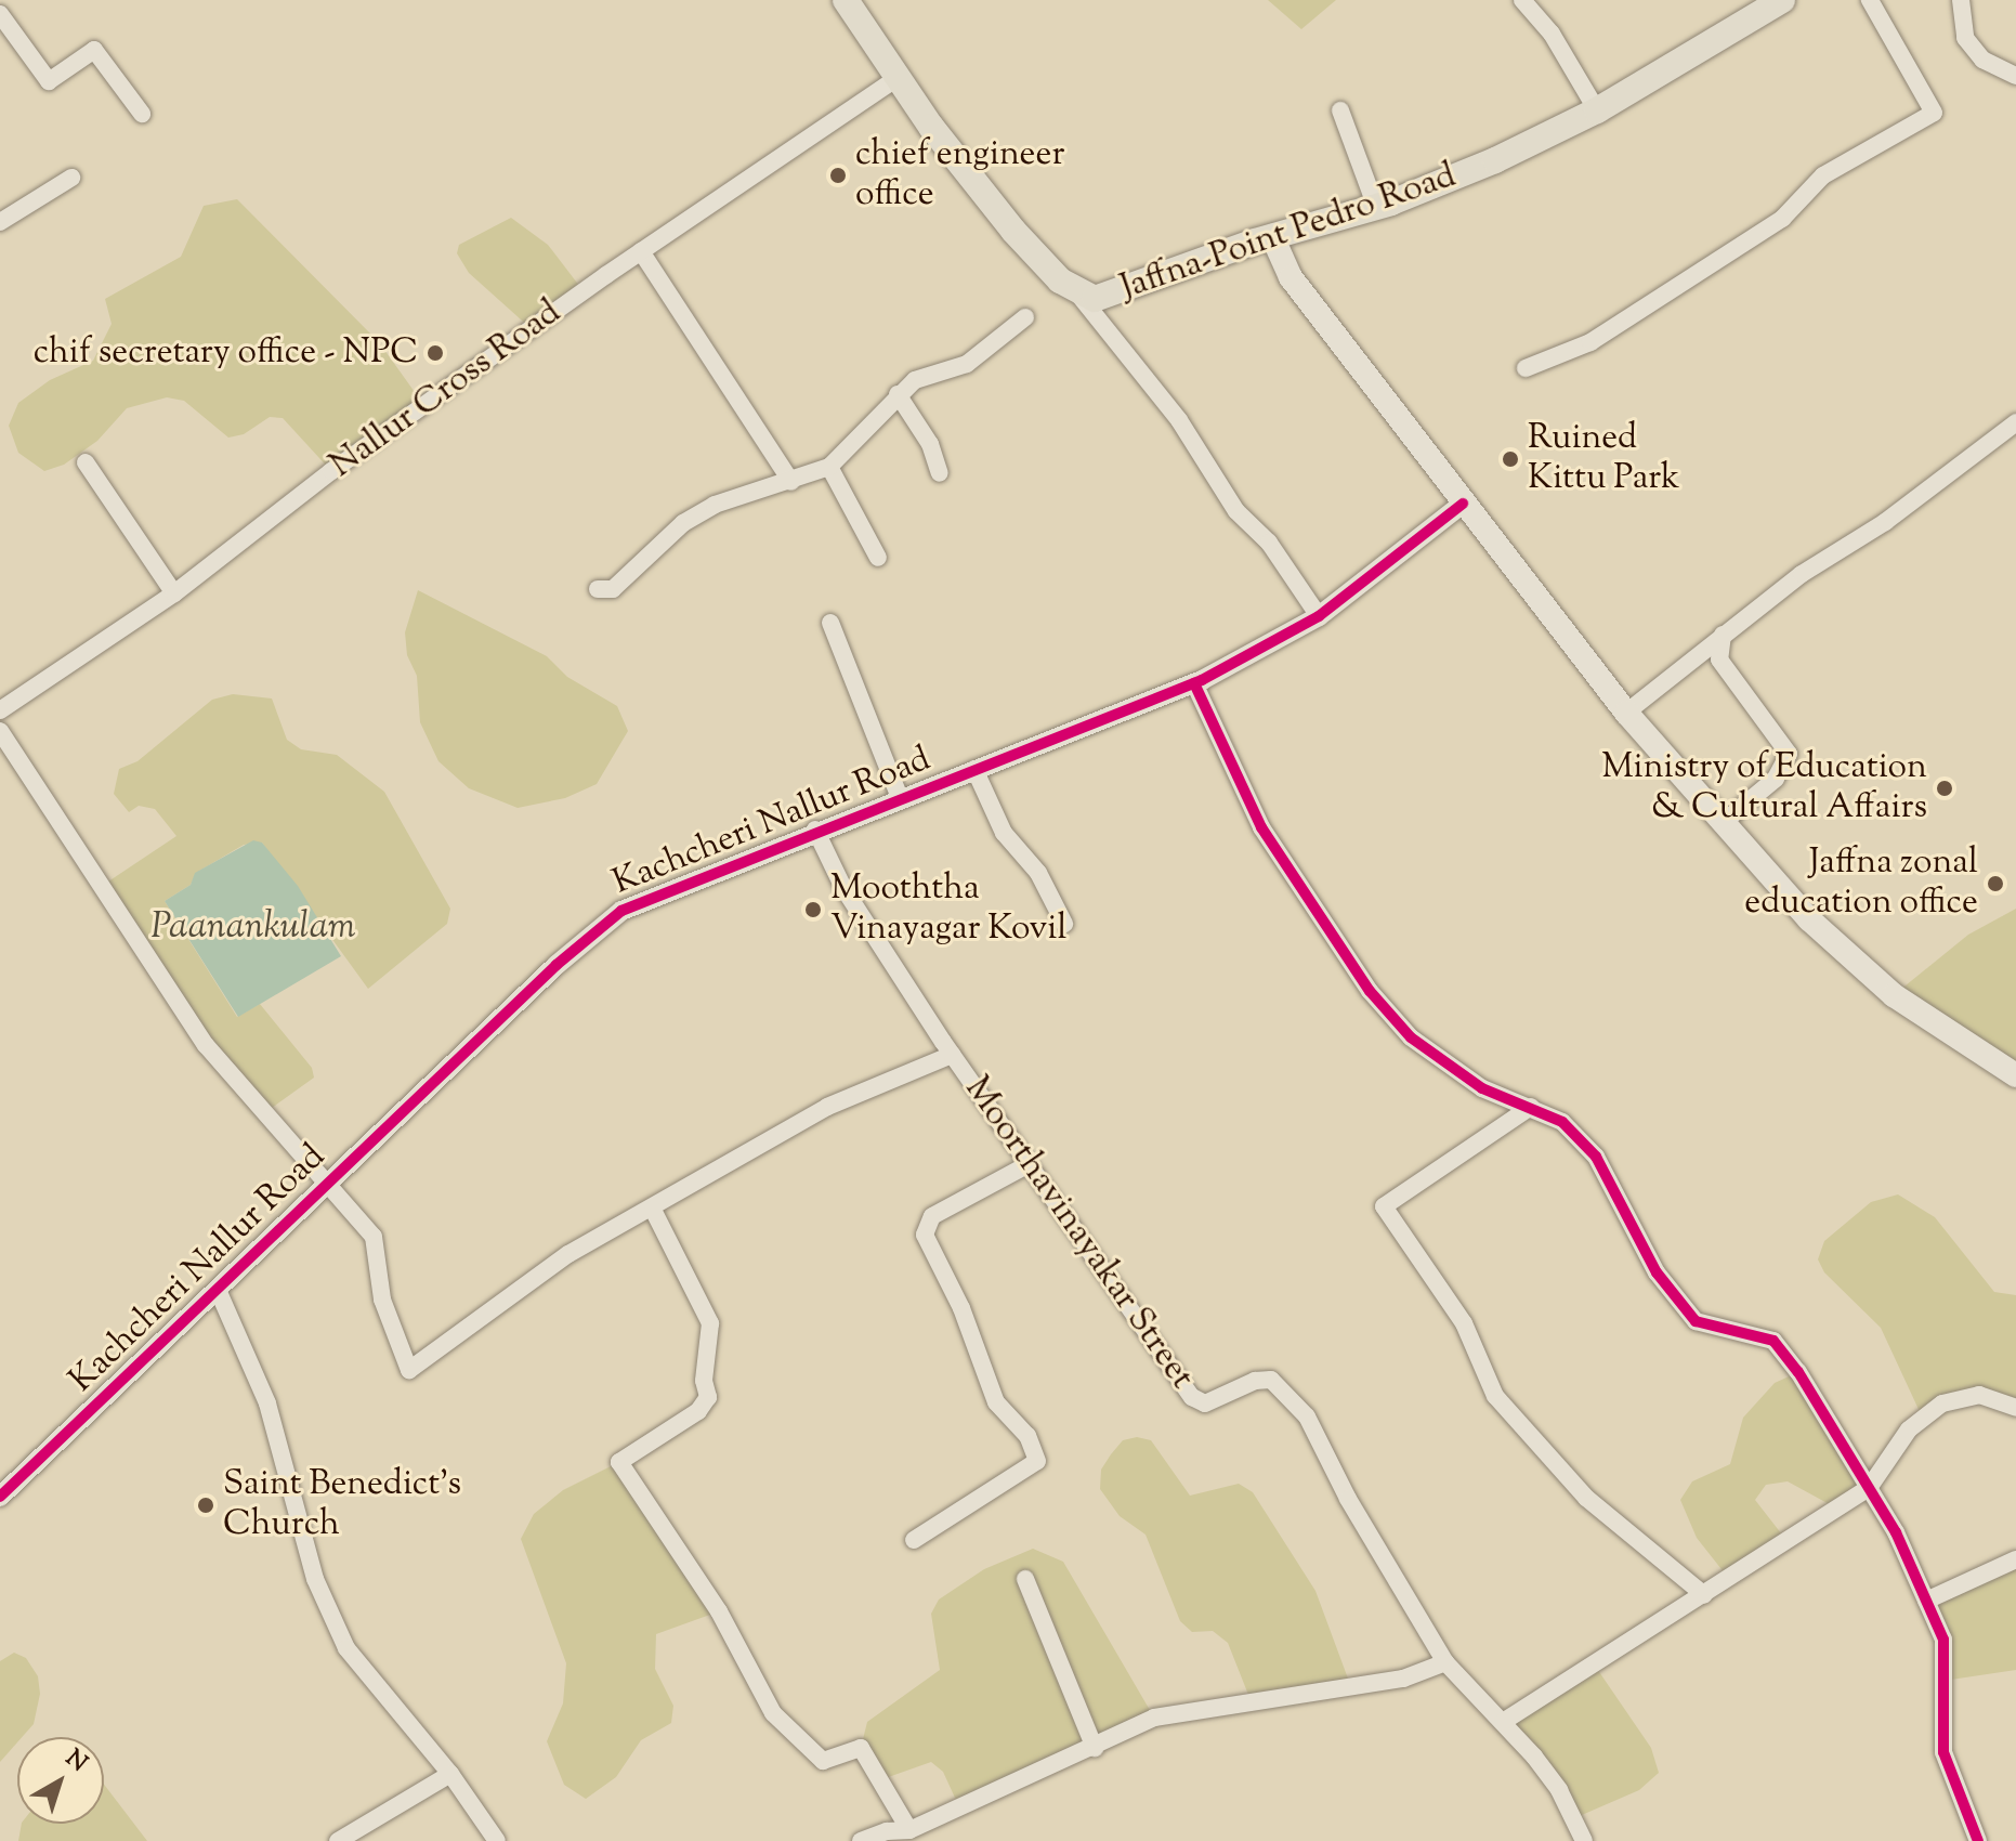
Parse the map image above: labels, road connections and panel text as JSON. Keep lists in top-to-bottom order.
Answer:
{
  "streets": {
    "main road": ["Jaffna-Point Pedro Road"],
    "street": ["Nallur Cross Road", "Kachcheri Nallur Road", "Moorthavinayakar Street"]
  },
  "crossings": [
    ["Jaffna-Point Pedro Road", "Nallur Cross Road"],
    ["Kachcheri Nallur Road", "Moorthavinayakar Street"]
  ],
  "water": ["Paanankulam"],
  "places": [
    "chief engineer office",
    "chif secretary office - NPC",
    "Ruined Kittu Park",
    "Ministry of Education & Cultural Affairs",
    "Jaffna zonal education office",
    "Mooththa Vinayagar Kovil",
    "Saint Benedict's Church"
  ],
  "north": "top right"
}
